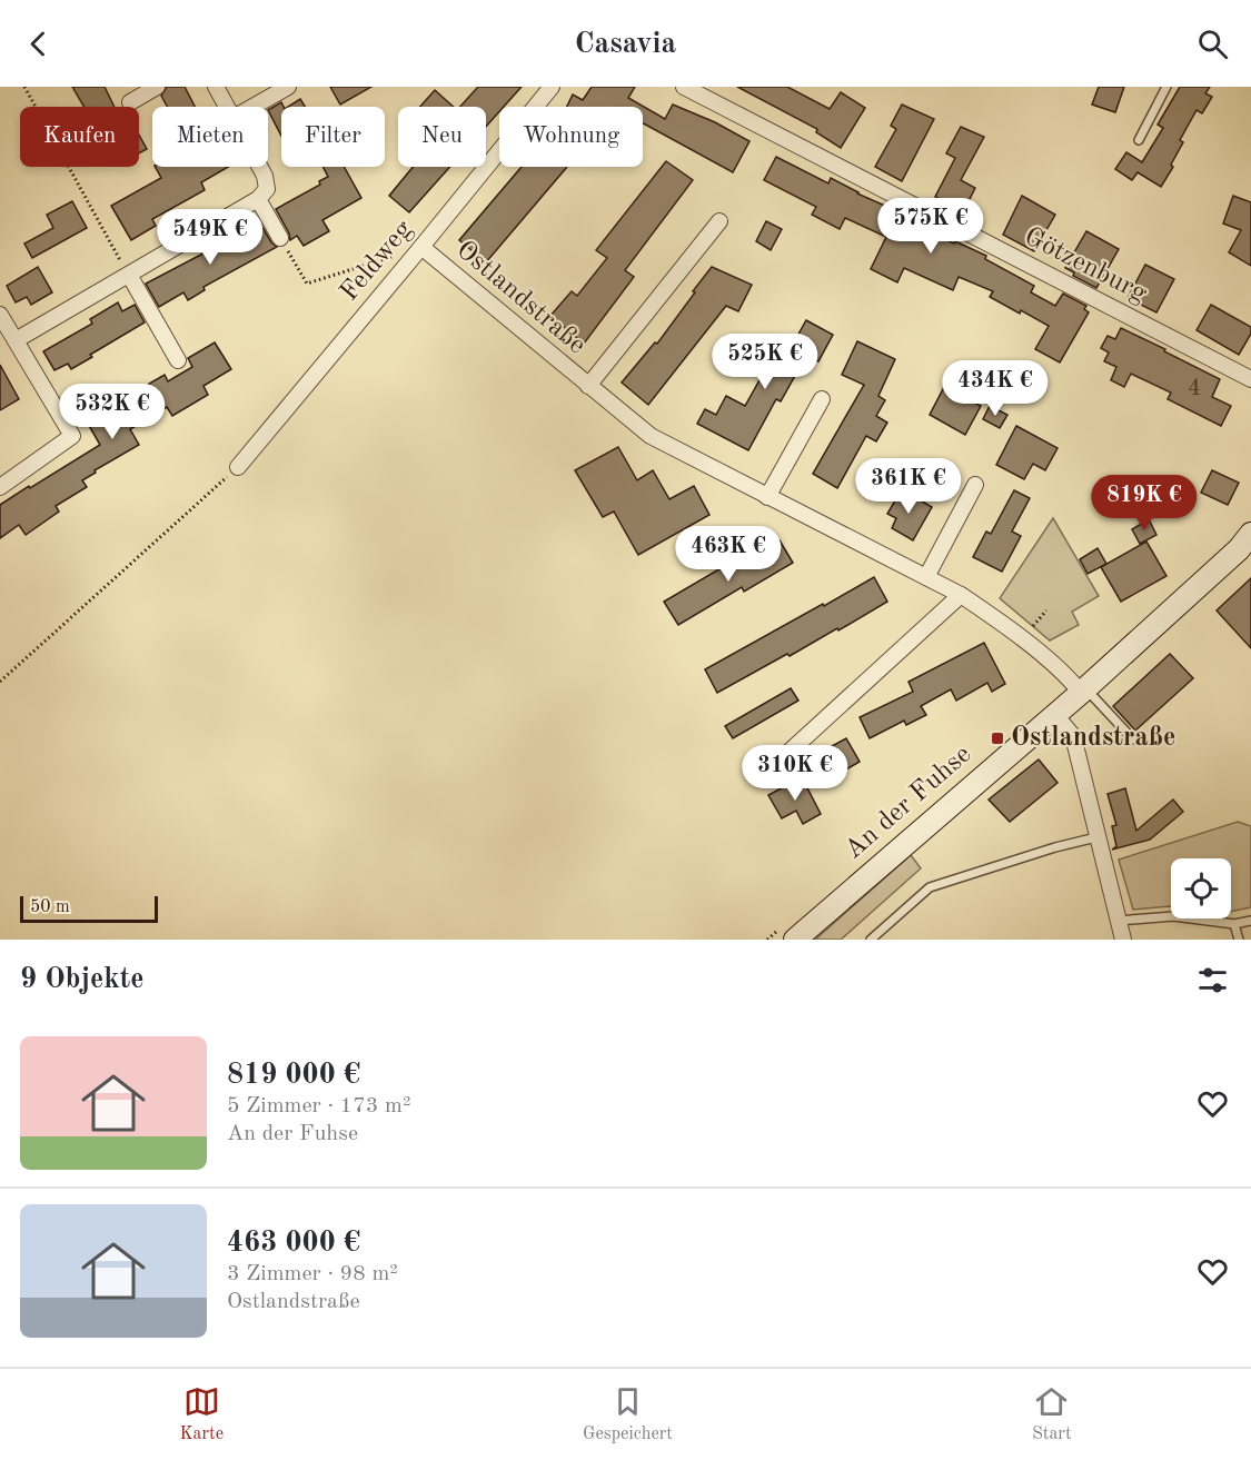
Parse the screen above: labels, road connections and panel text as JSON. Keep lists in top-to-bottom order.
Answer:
{
  "streets": {
    "street": [
      "Feldweg",
      "Götzenburg",
      "Ostlandstraße",
      "An der Fuhse"
    ]
  },
  "crossings": [
    ["Feldweg", "Ostlandstraße"],
    ["Ostlandstraße", "An der Fuhse"]
  ],
  "places": {
    "transit": ["Ostlandstraße"]
  },
  "house_numbers": ["4"],
  "scale_bar": "50 m",
  "page": {
    "header": "Casavia",
    "chip": [
      "Kaufen",
      "Mieten",
      "Filter",
      "Neu",
      "Wohnung"
    ],
    "price": [
      "575K €",
      "549K €",
      "525K €",
      "434K €",
      "532K €",
      "361K €",
      "819K €",
      "463K €",
      "310K €"
    ],
    "scale": "50 m",
    "heading": "9 Objekte",
    "list": [
      {
        "name": "819 000 €",
        "note": "5 Zimmer · 173 m² · An der Fuhse"
      },
      {
        "name": "463 000 €",
        "note": "3 Zimmer · 98 m² · Ostlandstraße"
      }
    ],
    "tabs": ["Karte", "Gespeichert", "Start"]
  }
}
